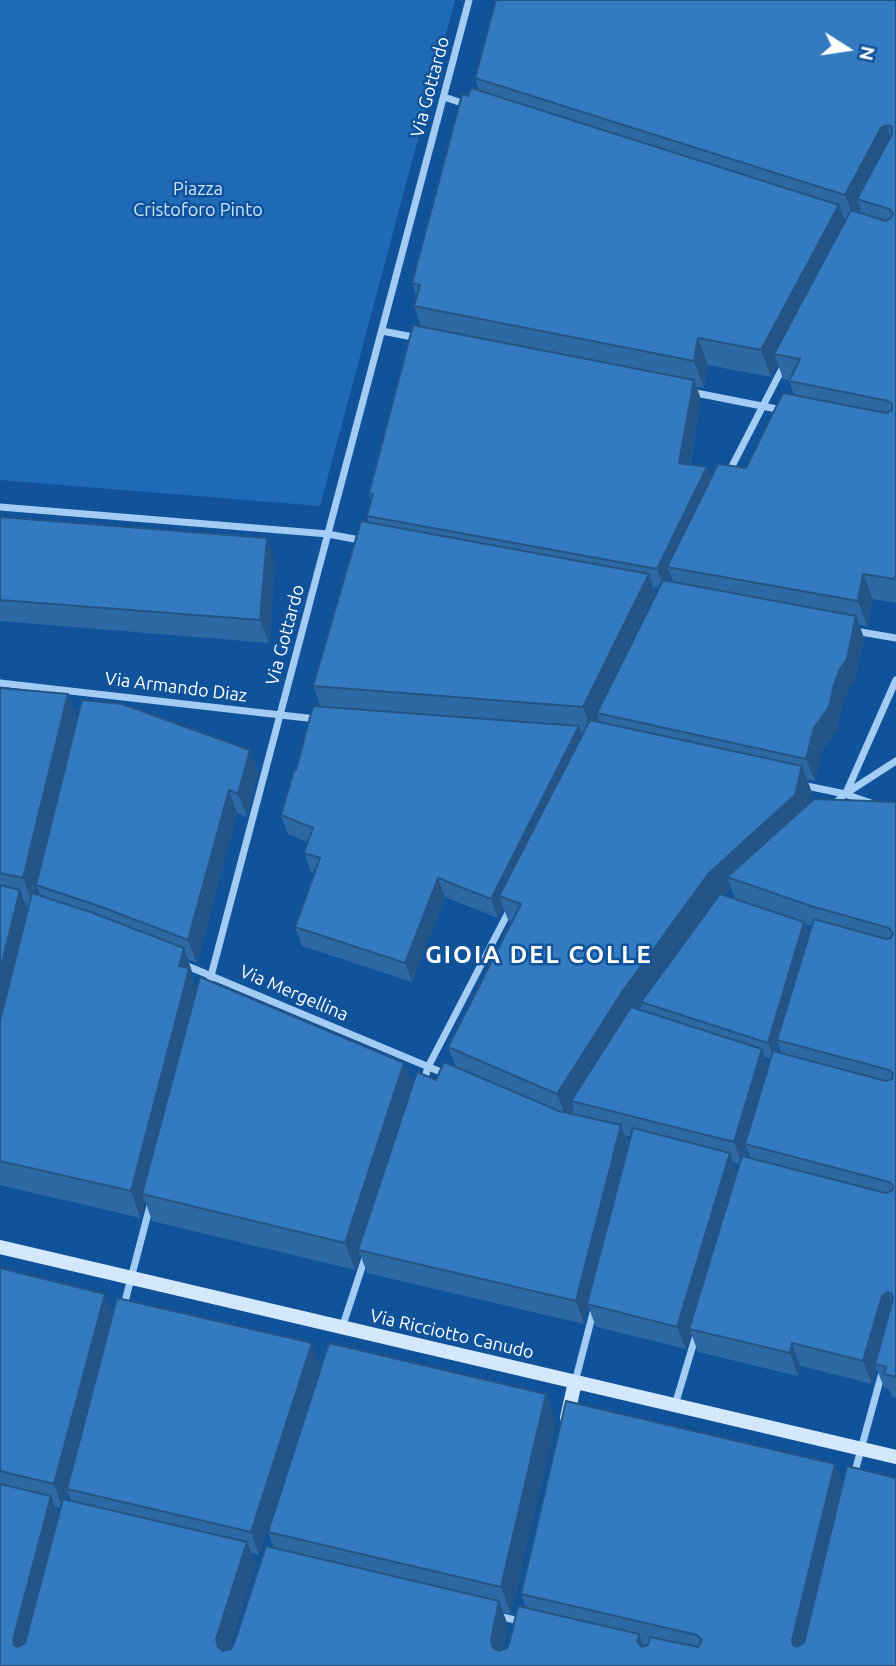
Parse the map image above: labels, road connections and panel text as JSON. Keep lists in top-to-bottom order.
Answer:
{
  "streets": {
    "main road": ["Via Ricciotto Canudo"],
    "street": ["Via Gottardo", "Via Armando Diaz", "Via Mergellina"]
  },
  "crossings": [
    ["Via Gottardo", "Via Armando Diaz"],
    ["Via Gottardo", "Via Mergellina"]
  ],
  "districts": ["GIOIA DEL COLLE"],
  "parks": ["Piazza Cristoforo Pinto"],
  "north": "right"
}
